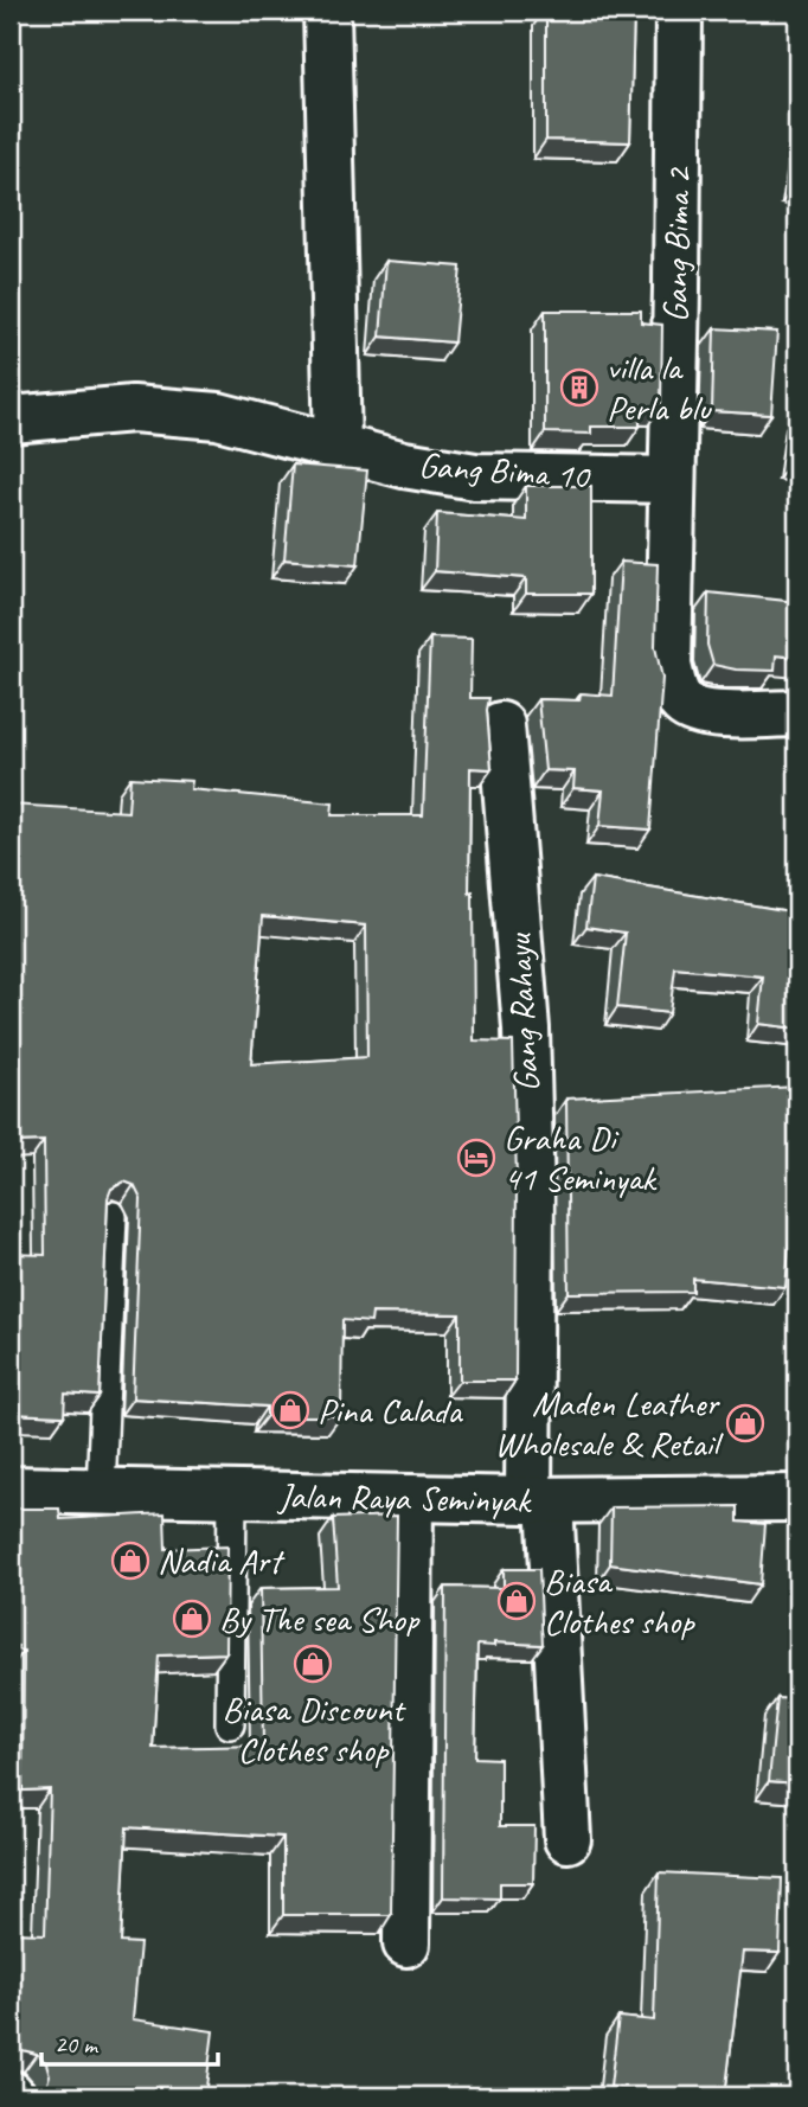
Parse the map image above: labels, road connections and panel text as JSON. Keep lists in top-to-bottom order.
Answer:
{
  "streets": {
    "street": [
      "Gang Bima 2",
      "Gang Bima 10",
      "Gang Rahayu",
      "Jalan Raya Seminyak"
    ]
  },
  "crossings": [
    ["Gang Bima 2", "Gang Bima 10"],
    ["Gang Rahayu", "Jalan Raya Seminyak"]
  ],
  "places": {
    "building": ["villa la Perla blu"],
    "hotel": ["Graha Di 41 Seminyak"],
    "shop": [
      "Pina Calada",
      "Maden Leather Wholesale & Retail",
      "Nadia Art",
      "Biasa Clothes shop",
      "By The sea Shop",
      "Biasa Discount Clothes shop"
    ]
  },
  "scale_bar": "20 m"
}
